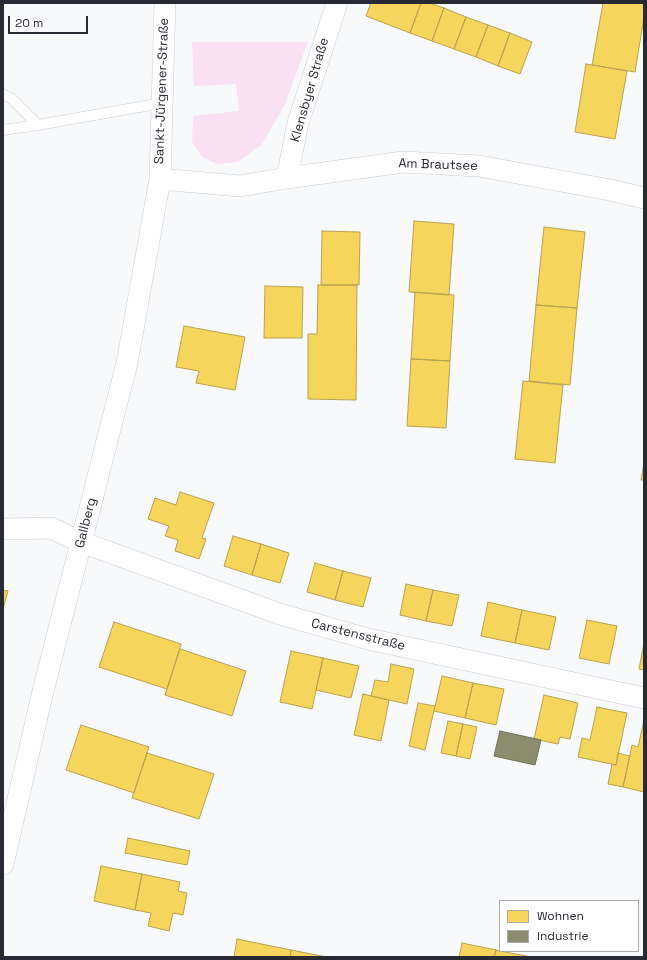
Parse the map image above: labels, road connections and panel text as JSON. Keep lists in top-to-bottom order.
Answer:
{
  "streets": {
    "street": [
      "Klensbyer Straße",
      "Sankt-Jürgener-Straße",
      "Am Brautsee",
      "Gallberg",
      "Carstensstraße"
    ]
  },
  "crossings": [
    ["Klensbyer Straße", "Am Brautsee"],
    ["Sankt-Jürgener-Straße", "Am Brautsee"],
    ["Sankt-Jürgener-Straße", "Gallberg"],
    ["Am Brautsee", "Gallberg"],
    ["Gallberg", "Carstensstraße"]
  ],
  "legend": ["Wohnen", "Industrie"],
  "scale_bar": "20 m"
}
